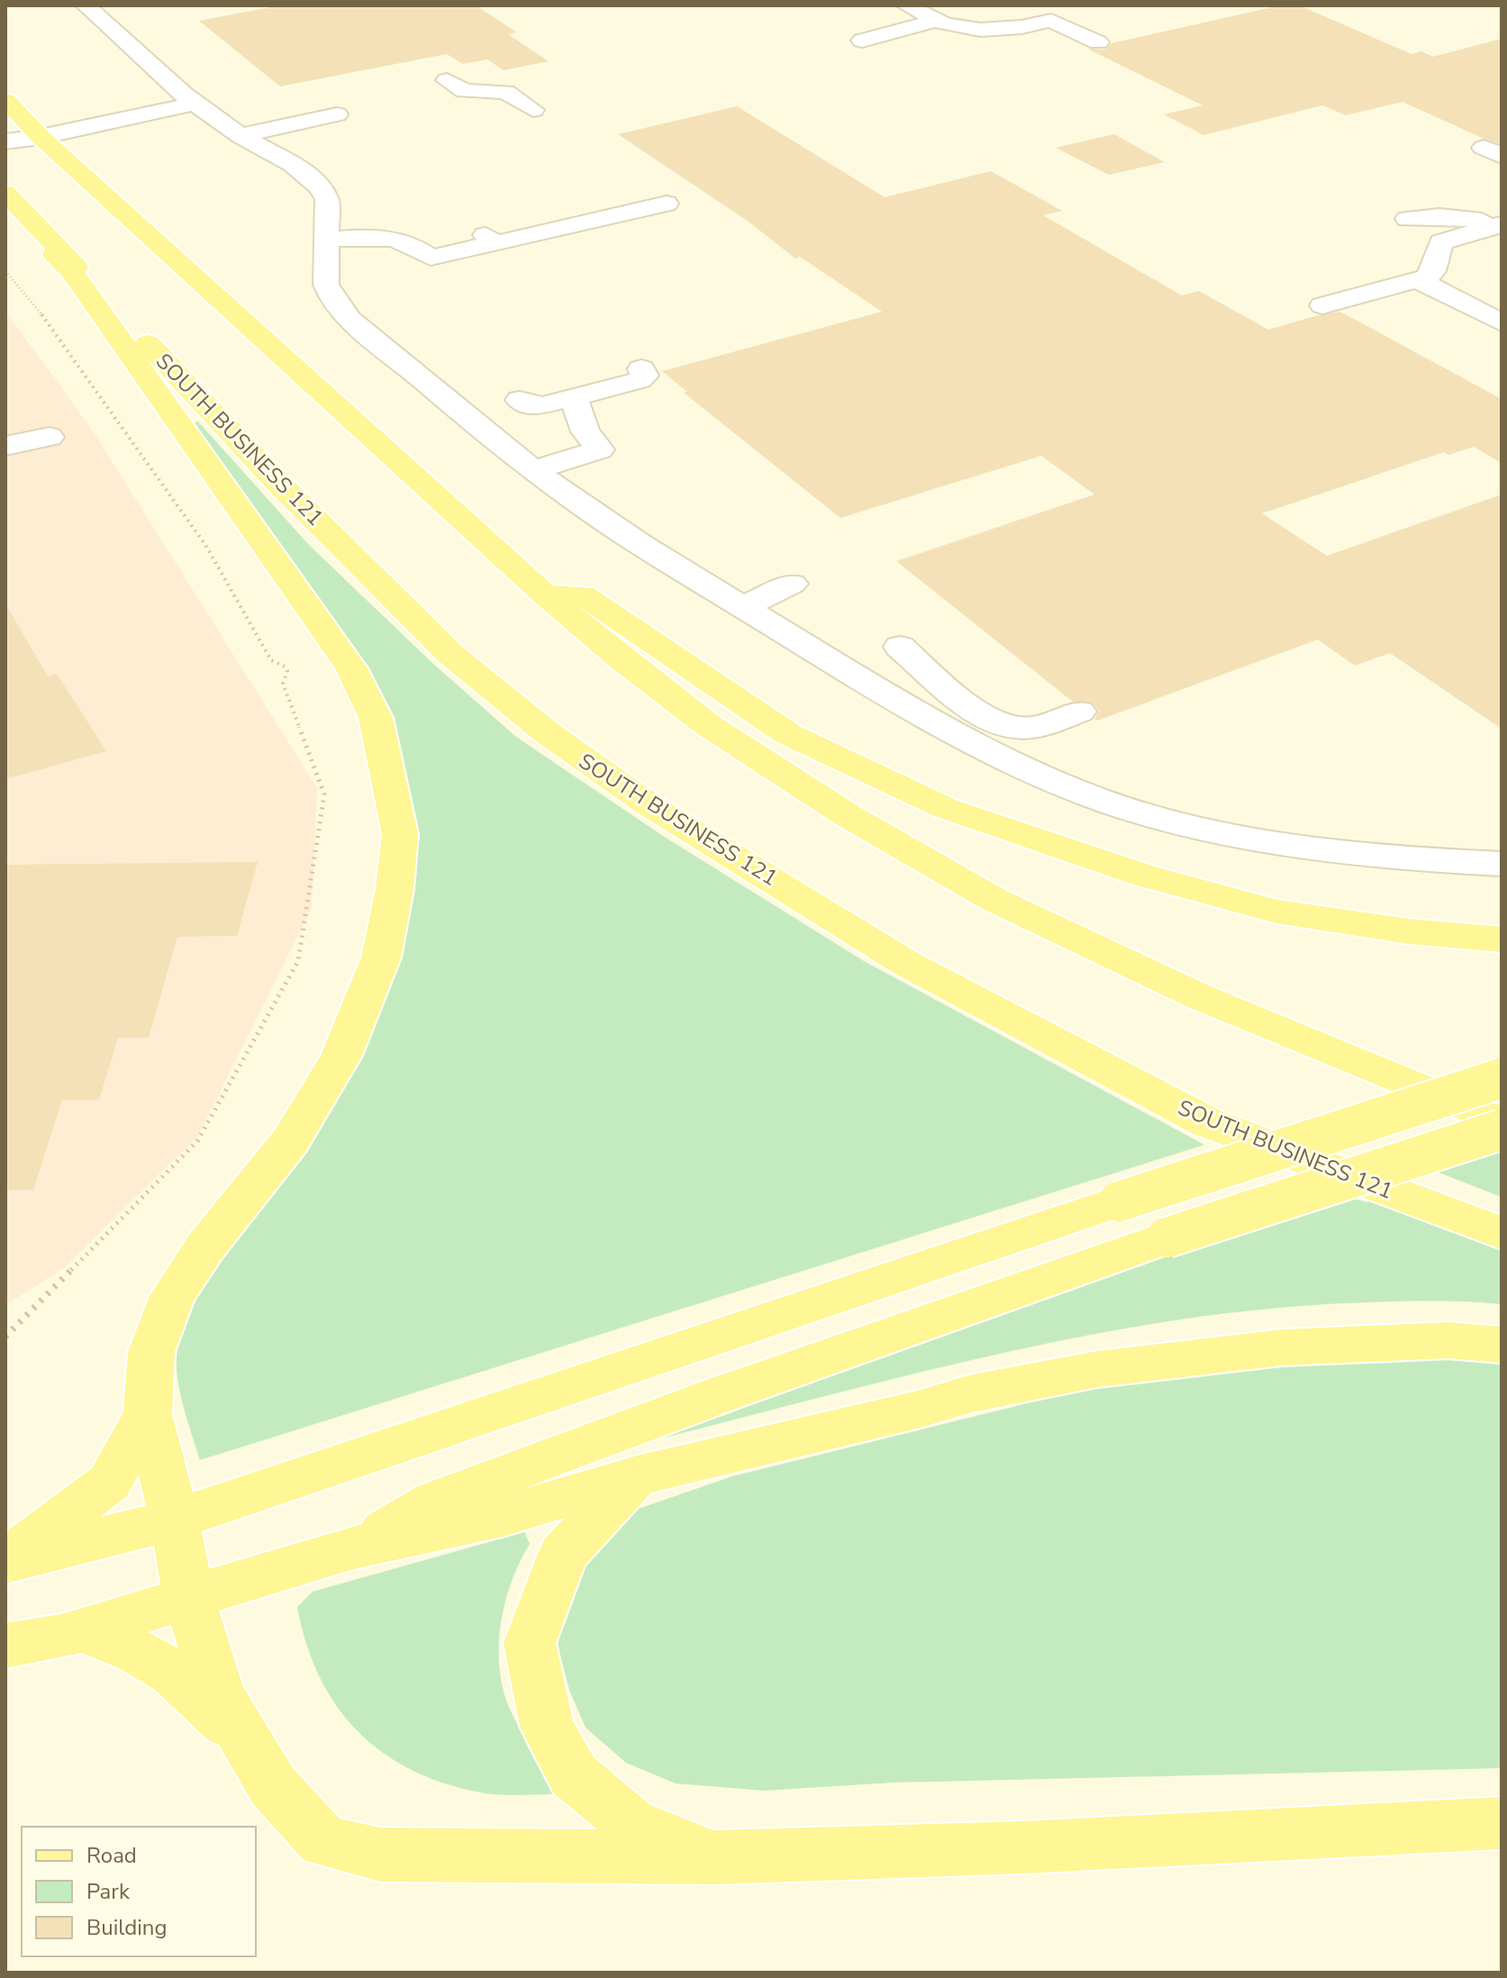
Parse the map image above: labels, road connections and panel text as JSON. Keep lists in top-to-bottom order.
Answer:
{
  "streets": {
    "main road": ["SOUTH BUSINESS 121"]
  },
  "legend": ["Road", "Park", "Building"]
}
